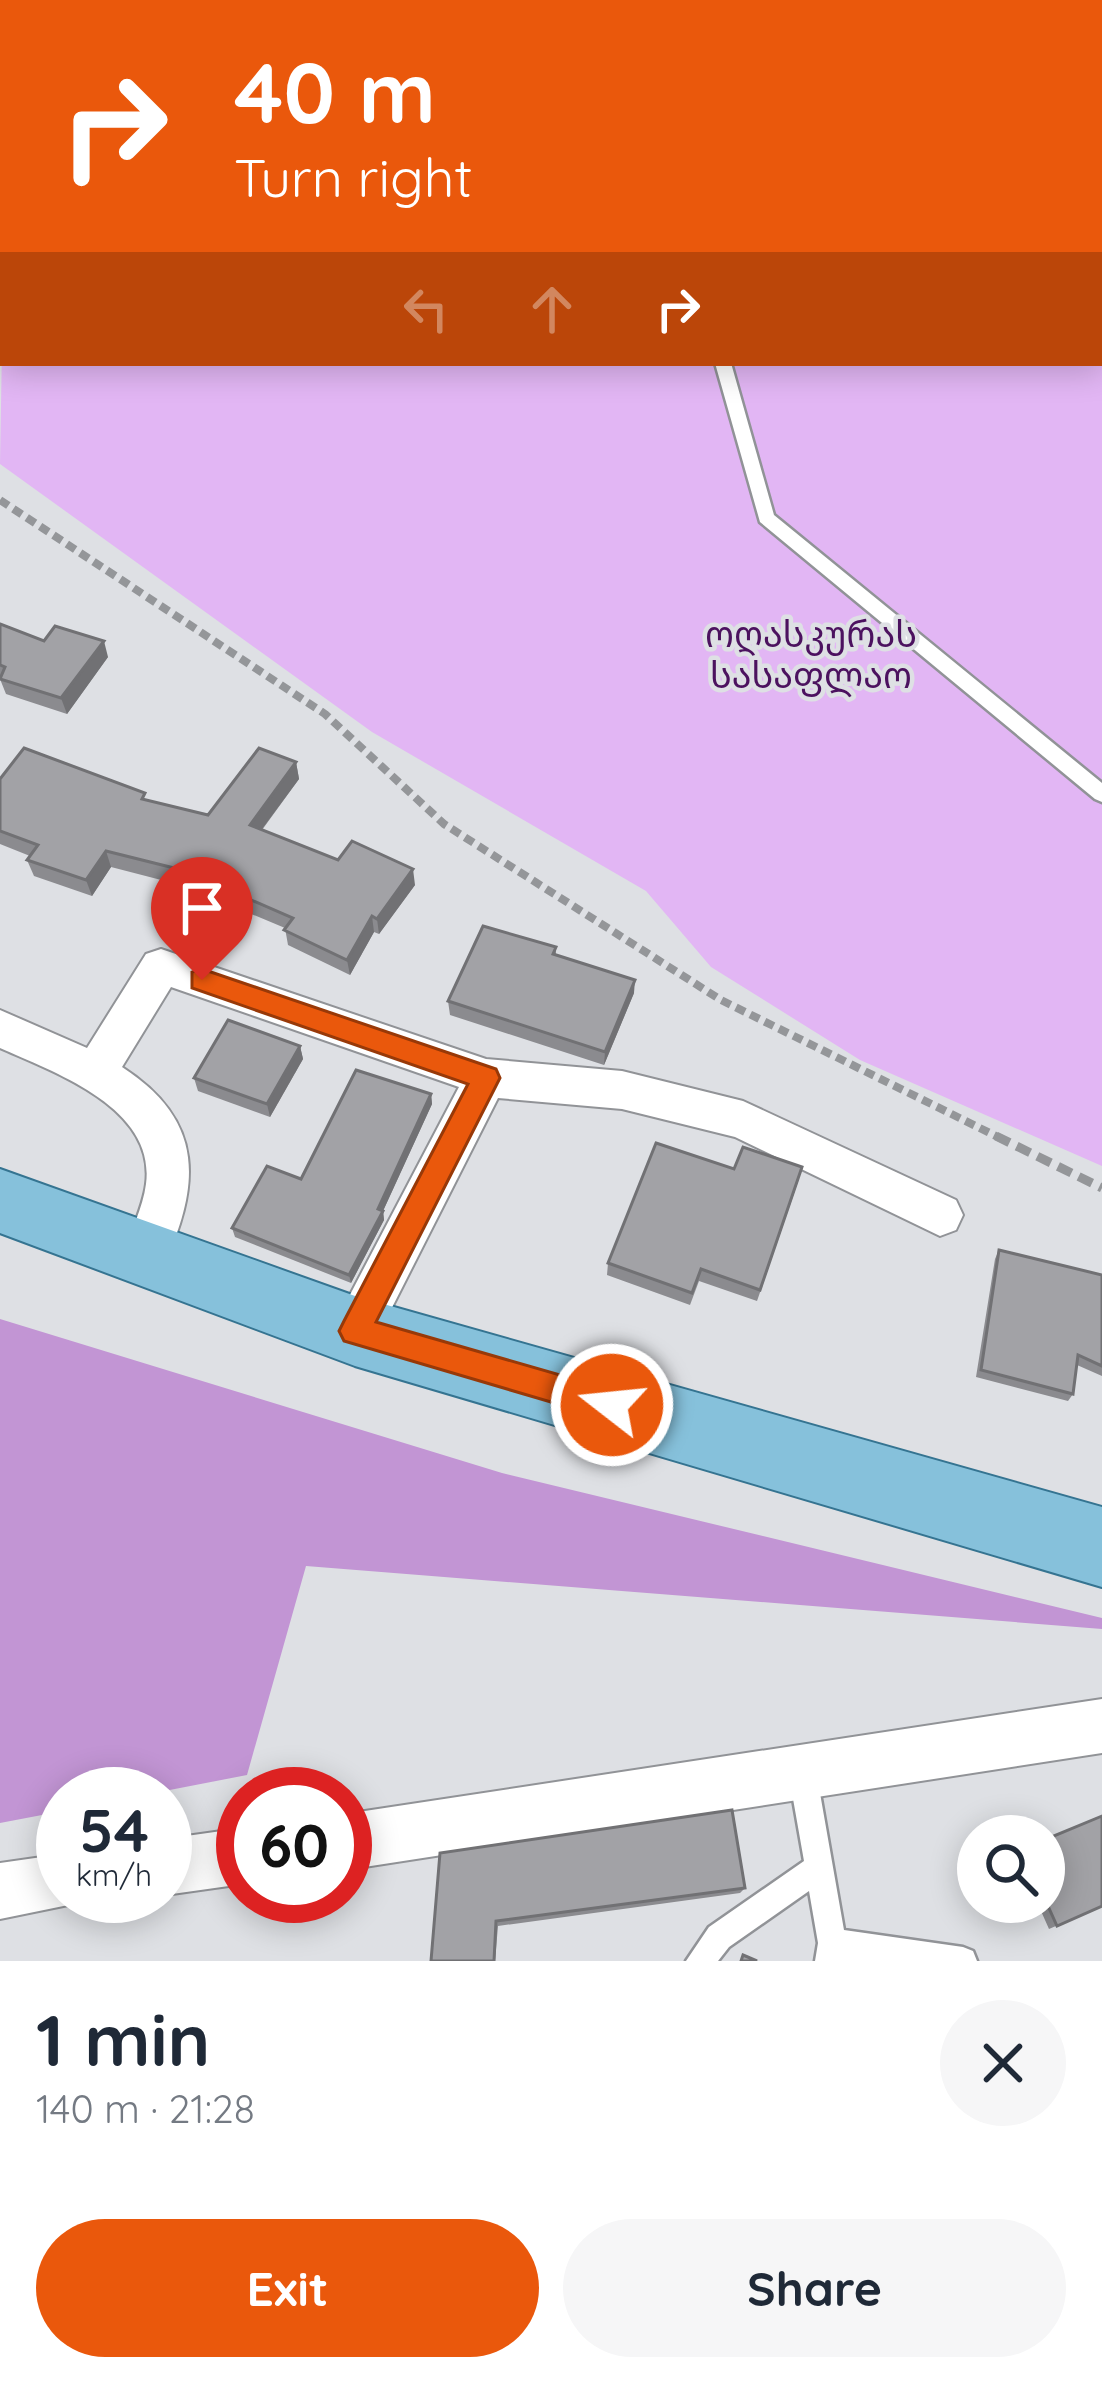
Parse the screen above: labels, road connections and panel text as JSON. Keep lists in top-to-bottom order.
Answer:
{
  "parks": ["ოღასკურას სასაფლაო"],
  "page": {
    "turn": ["40 m", "Turn right"],
    "speed": "54 km/h",
    "limit": "60",
    "heading": ["1 min", "140 m · 21:28"],
    "buttons": ["Exit", "Share"]
  }
}
